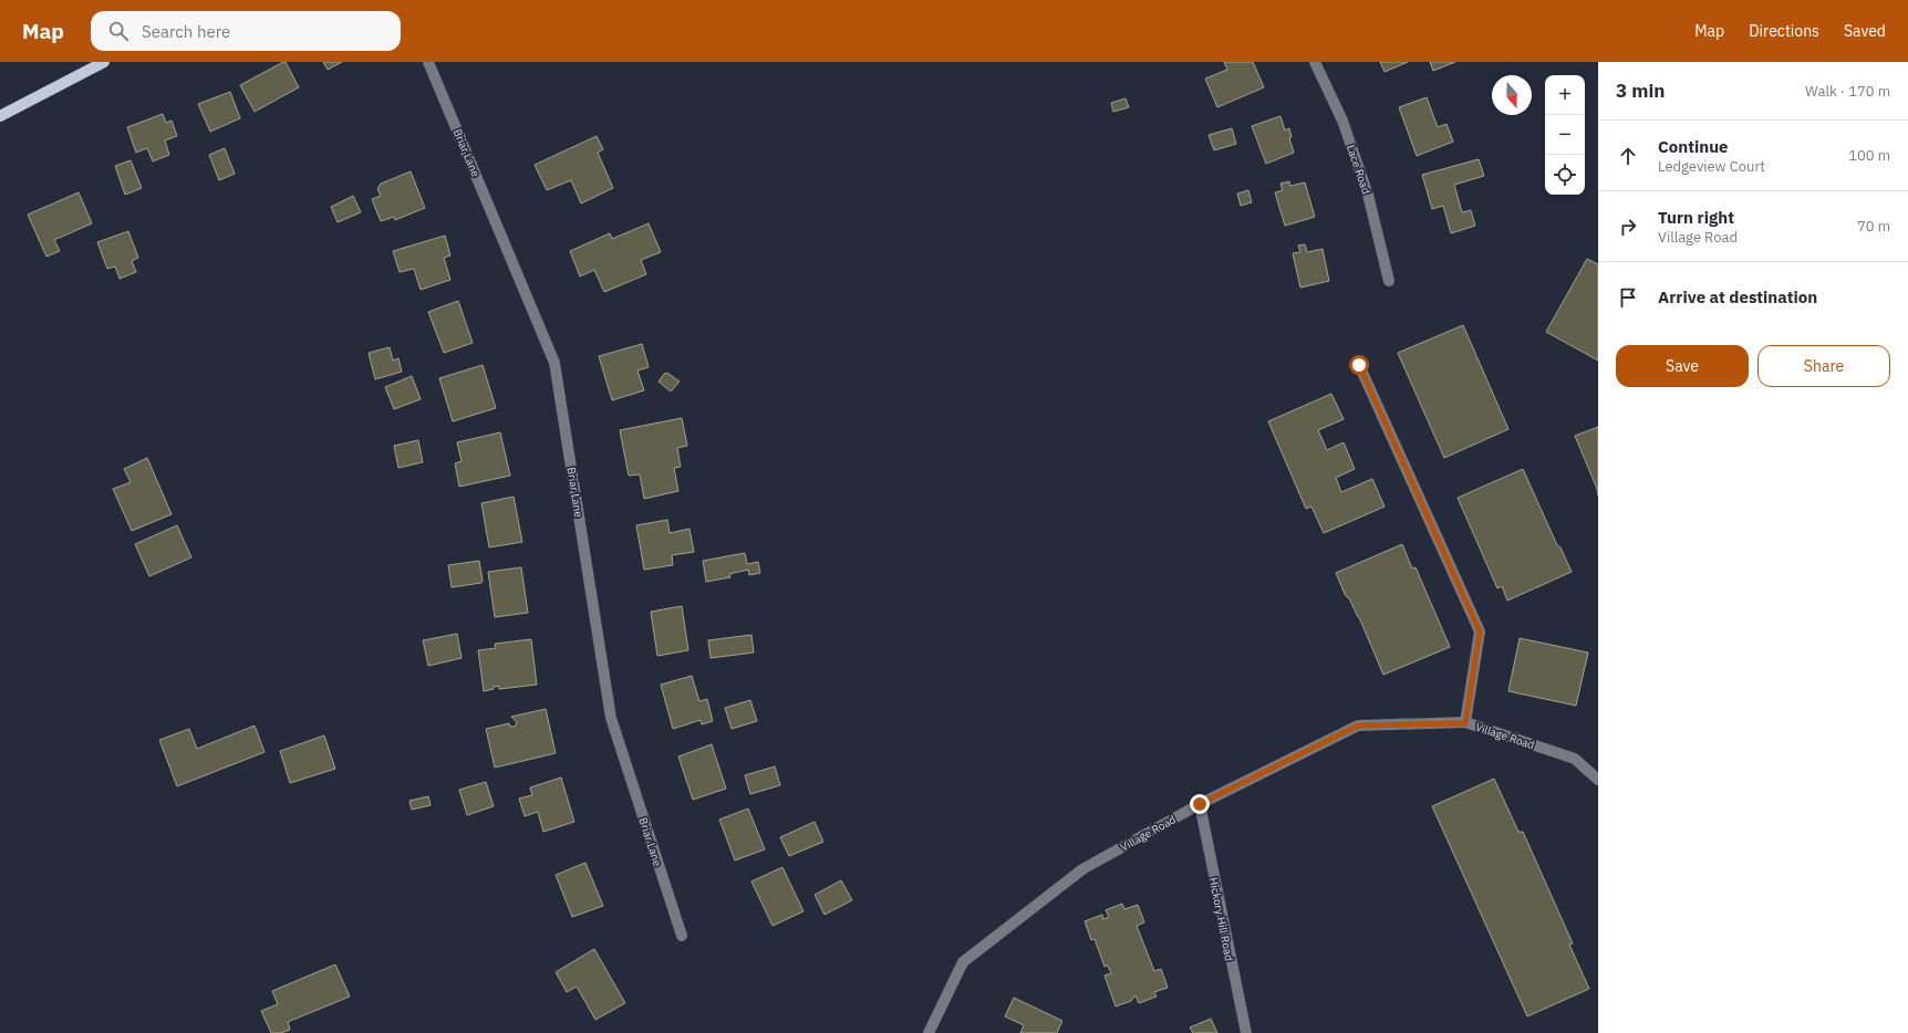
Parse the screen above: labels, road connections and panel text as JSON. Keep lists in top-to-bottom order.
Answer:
{
  "streets": {
    "street": [
      "Briar Lane",
      "Lace Road",
      "Village Road",
      "Hickory Hill Road"
    ]
  },
  "crossings": [
    ["Village Road", "Hickory Hill Road"]
  ],
  "north": "bottom",
  "page": {
    "header": "Map",
    "search": "Search here",
    "nav": ["Map", "Directions", "Saved"],
    "heading": ["3 min", "Walk · 170 m"],
    "map_buttons": ["+", "−"],
    "list": [
      ["Continue", "Ledgeview Court", "100 m"],
      ["Turn right", "Village Road", "70 m"],
      "Arrive at destination"
    ],
    "buttons": ["Save", "Share"]
  }
}
